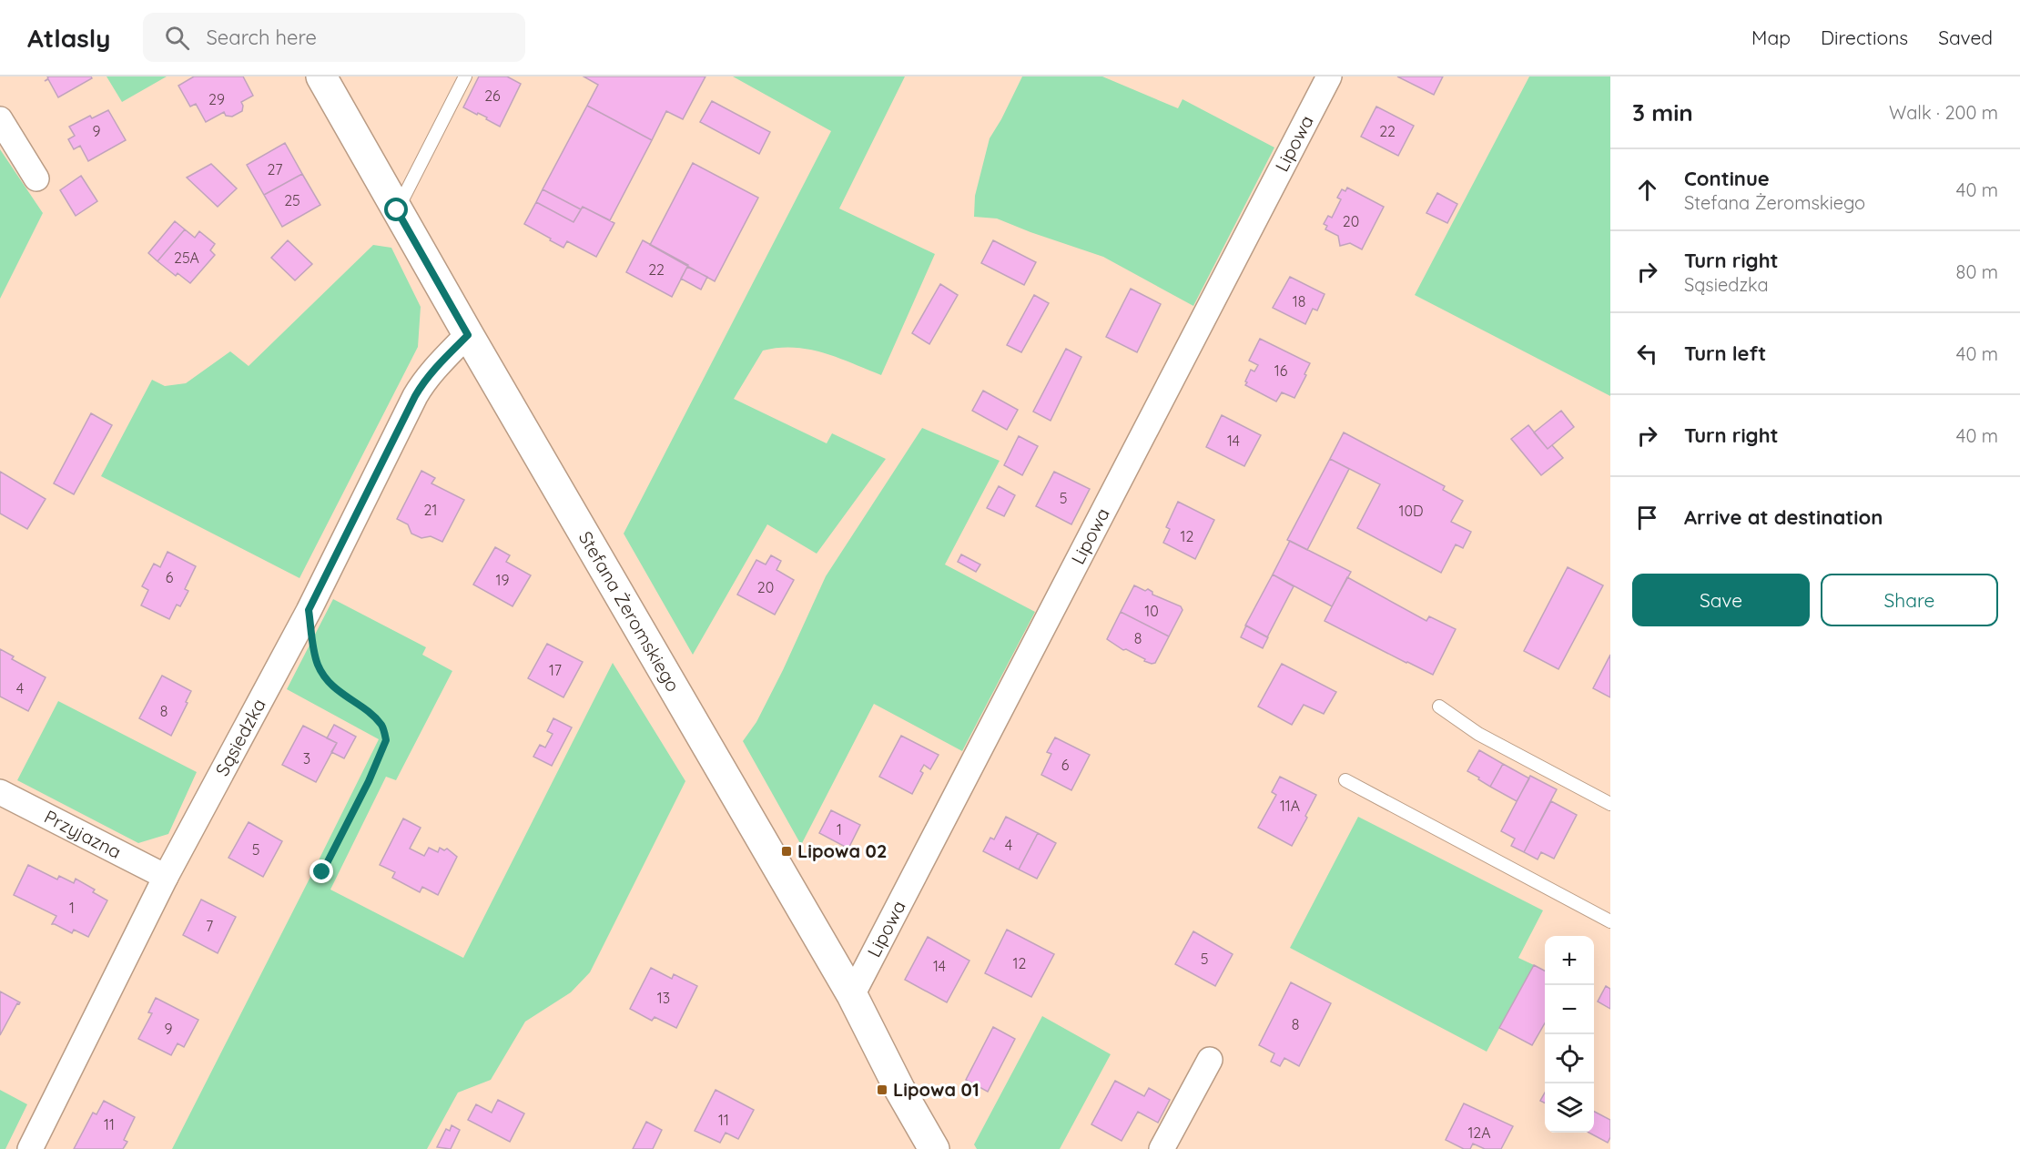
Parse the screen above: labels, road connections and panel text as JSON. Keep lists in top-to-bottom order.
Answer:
{
  "streets": {
    "street": [
      "Lipowa",
      "Stefana Żeromskiego",
      "Sąsiedzka",
      "Przyjazna"
    ]
  },
  "crossings": [
    ["Lipowa", "Stefana Żeromskiego"],
    ["Stefana Żeromskiego", "Sąsiedzka"],
    ["Sąsiedzka", "Przyjazna"]
  ],
  "places": {
    "transit": ["Lipowa 02", "Lipowa 01"]
  },
  "house_numbers": [
    "26",
    "29",
    "9",
    "22",
    "27",
    "25",
    "20",
    "25A",
    "22",
    "18",
    "16",
    "14",
    "5",
    "21",
    "10D",
    "12",
    "6",
    "19",
    "20",
    "10",
    "8",
    "17",
    "4",
    "8",
    "3",
    "6",
    "11A",
    "1",
    "4",
    "5",
    "1",
    "7",
    "5",
    "12",
    "14",
    "13",
    "8",
    "9",
    "11",
    "11",
    "12A"
  ],
  "page": {
    "header": "Atlasly",
    "search": "Search here",
    "nav": ["Map", "Directions", "Saved"],
    "heading": ["3 min", "Walk · 200 m"],
    "list": [
      ["Continue", "Stefana Żeromskiego", "40 m"],
      ["Turn right", "Sąsiedzka", "80 m"],
      ["Turn left", "40 m"],
      ["Turn right", "40 m"],
      "Arrive at destination"
    ],
    "buttons": ["Save", "Share"],
    "map_buttons": ["+", "−"]
  }
}
